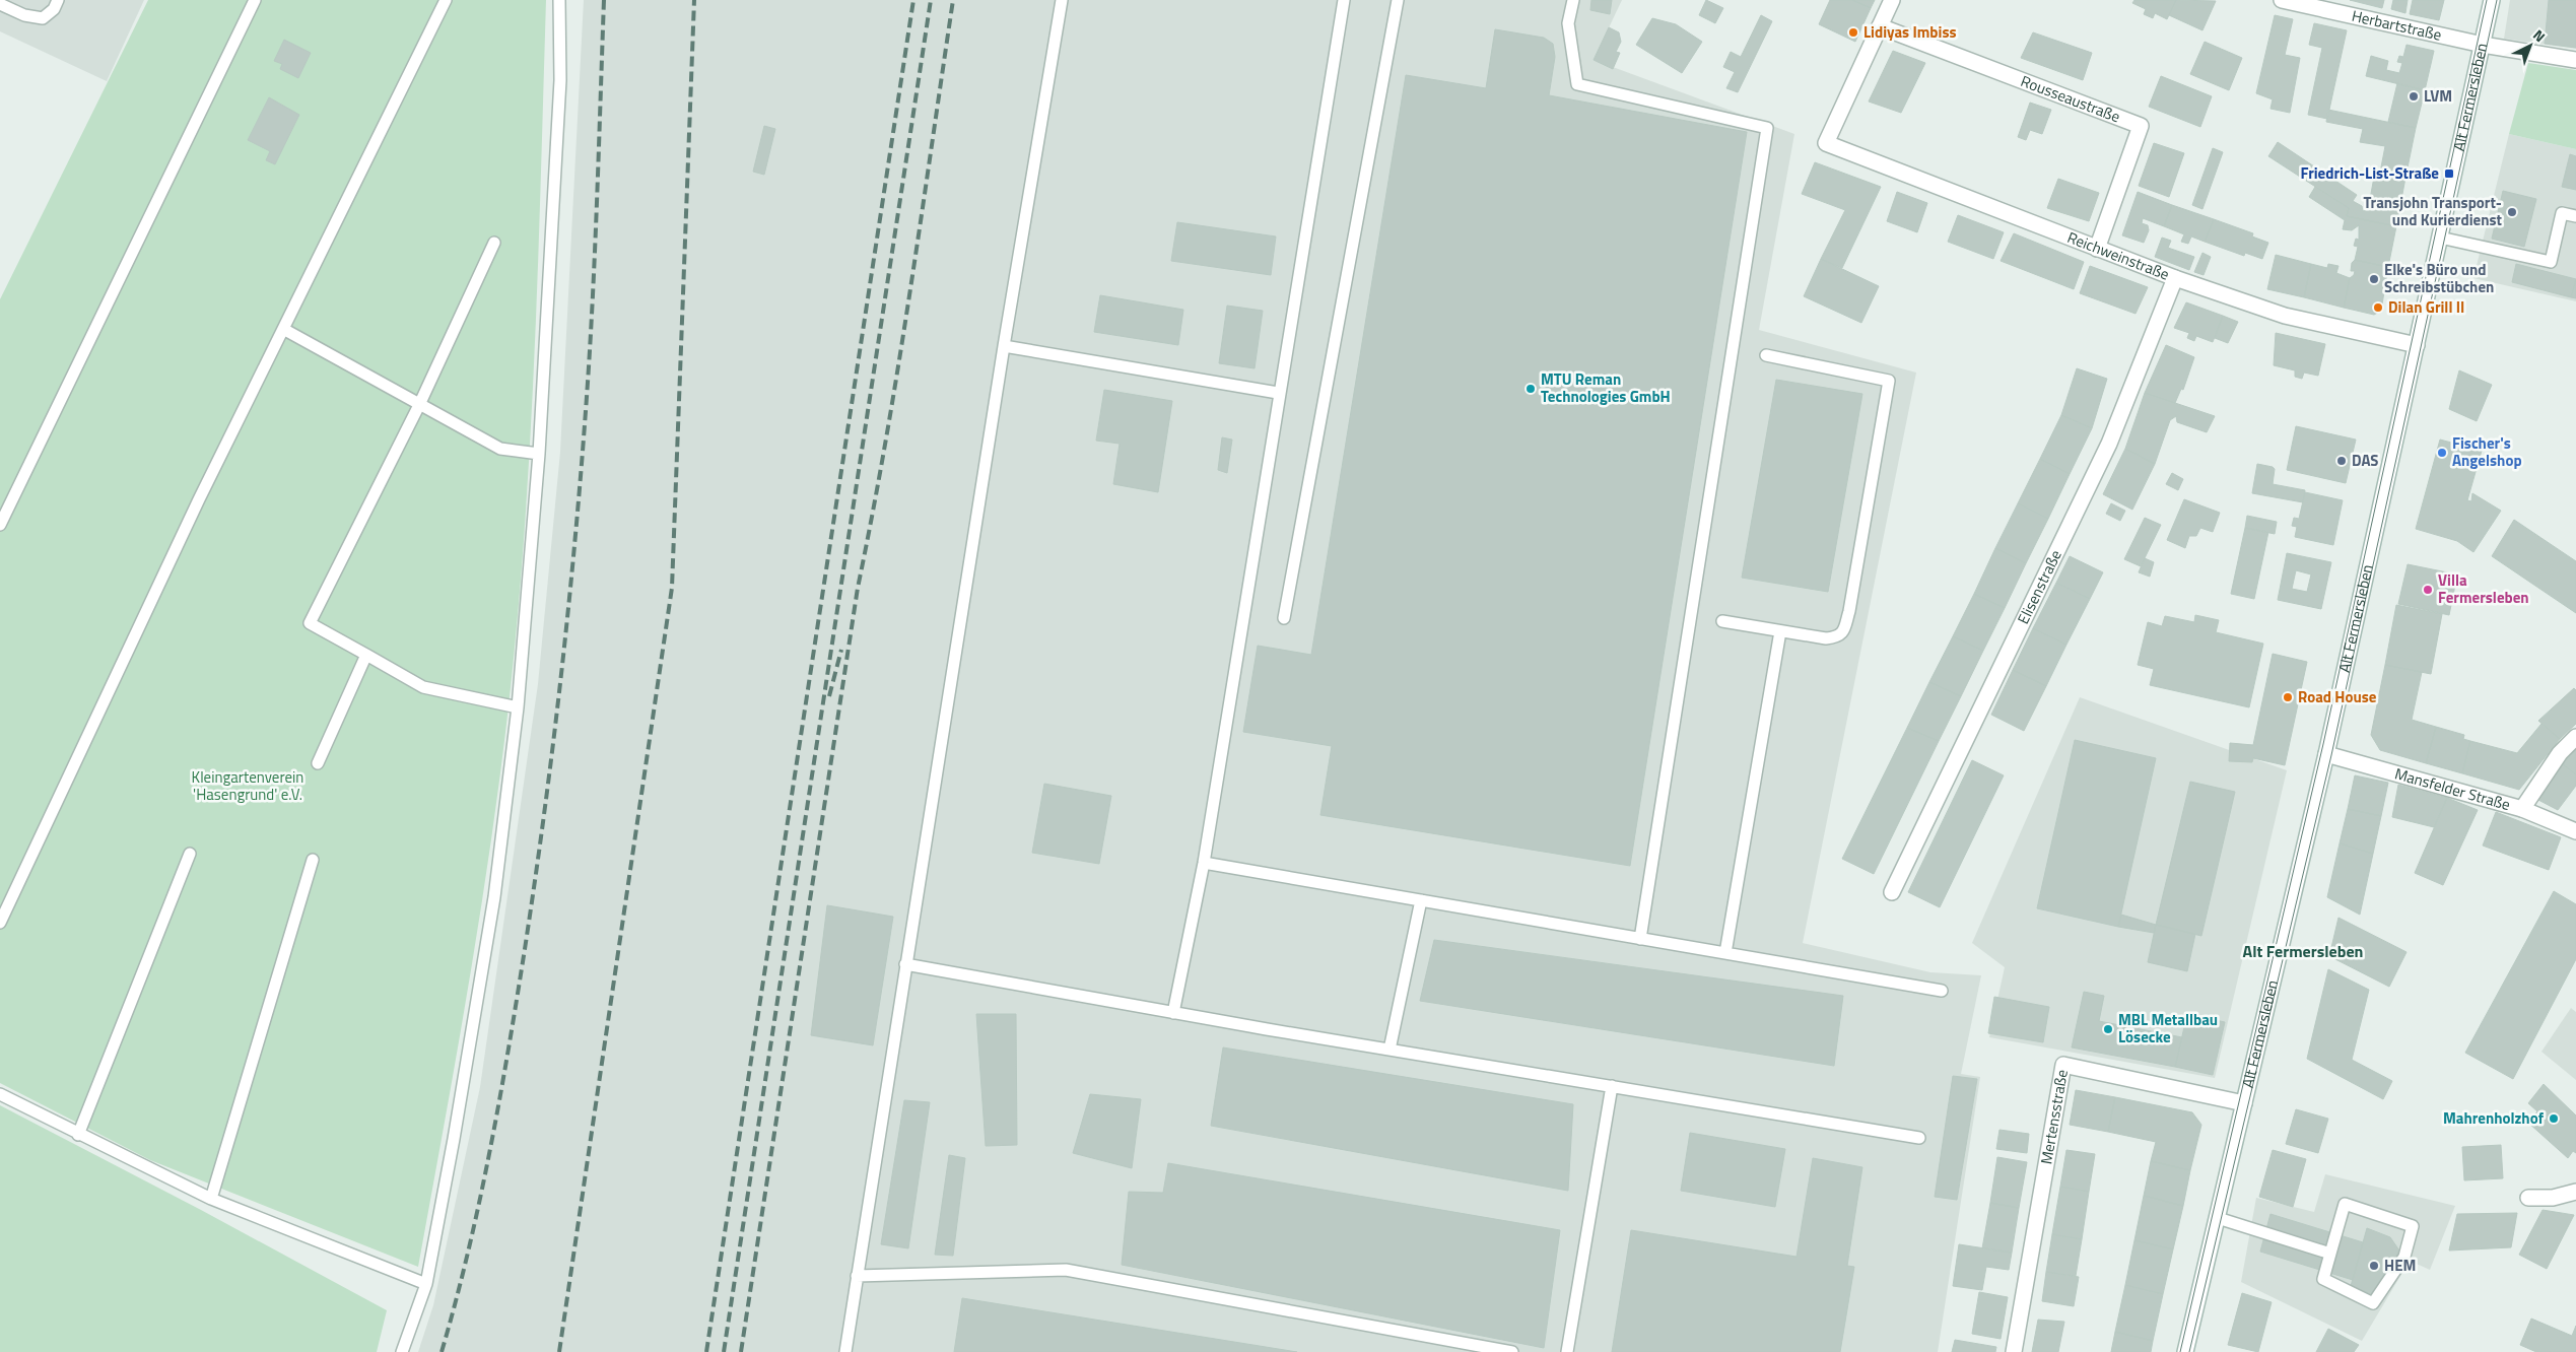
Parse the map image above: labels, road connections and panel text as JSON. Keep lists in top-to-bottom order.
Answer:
{
  "streets": {
    "street": [
      "Herbartstraße",
      "Alt Fermersleben",
      "Rousseaustraße",
      "Reichweinstraße",
      "Elisenstraße",
      "Mansfelder Straße",
      "Mertensstraße"
    ]
  },
  "crossings": [
    ["Herbartstraße", "Alt Fermersleben"],
    ["Alt Fermersleben", "Reichweinstraße"],
    ["Alt Fermersleben", "Mansfelder Straße"],
    ["Alt Fermersleben", "Mertensstraße"],
    ["Rousseaustraße", "Reichweinstraße"],
    ["Reichweinstraße", "Elisenstraße"]
  ],
  "districts": ["Alt Fermersleben"],
  "parks": ["Kleingartenverein 'Hasengrund' e.V."],
  "places": {
    "other": [
      "Lidiyas Imbiss",
      "LVM",
      "Transjohn Transport- und Kurierdienst",
      "Elke's Büro und Schreibstübchen",
      "Dilan Grill II",
      "MTU Reman Technologies GmbH",
      "Fischer's Angelshop",
      "DAS",
      "Villa Fermersleben",
      "Road House",
      "MBL Metallbau Lösecke",
      "Mahrenholzhof",
      "HEM"
    ],
    "transit": ["Friedrich-List-Straße"]
  },
  "north": "top right"
}
